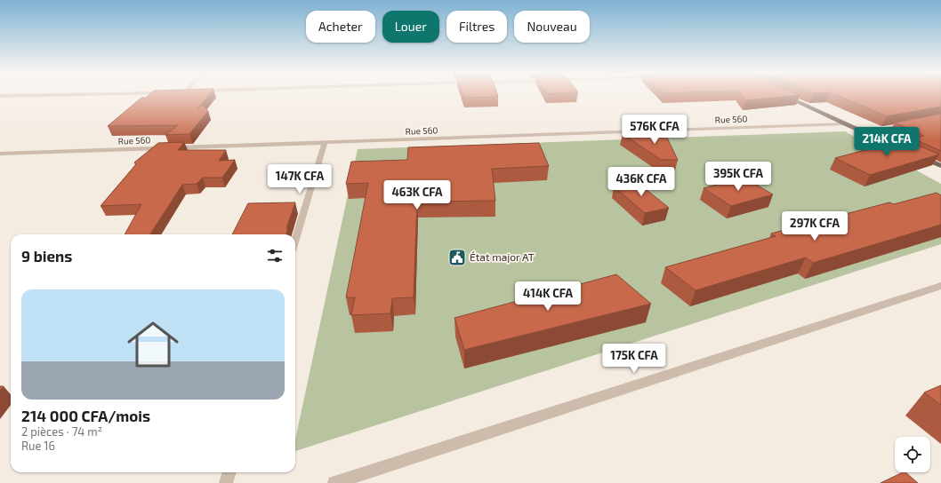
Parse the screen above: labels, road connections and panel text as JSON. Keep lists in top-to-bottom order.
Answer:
{
  "streets": {
    "street": ["Rue 560"]
  },
  "places": {
    "public building": ["État major AT"]
  },
  "page": {
    "chip": [
      "Acheter",
      "Louer",
      "Filtres",
      "Nouveau"
    ],
    "price": [
      "576K CFA",
      "214K CFA",
      "395K CFA",
      "147K CFA",
      "436K CFA",
      "463K CFA",
      "297K CFA",
      "414K CFA",
      "175K CFA"
    ],
    "heading": "9 biens",
    "list": [
      {
        "name": "214 000 CFA/mois",
        "note": "2 pièces · 74 m² · Rue 16"
      }
    ]
  }
}
